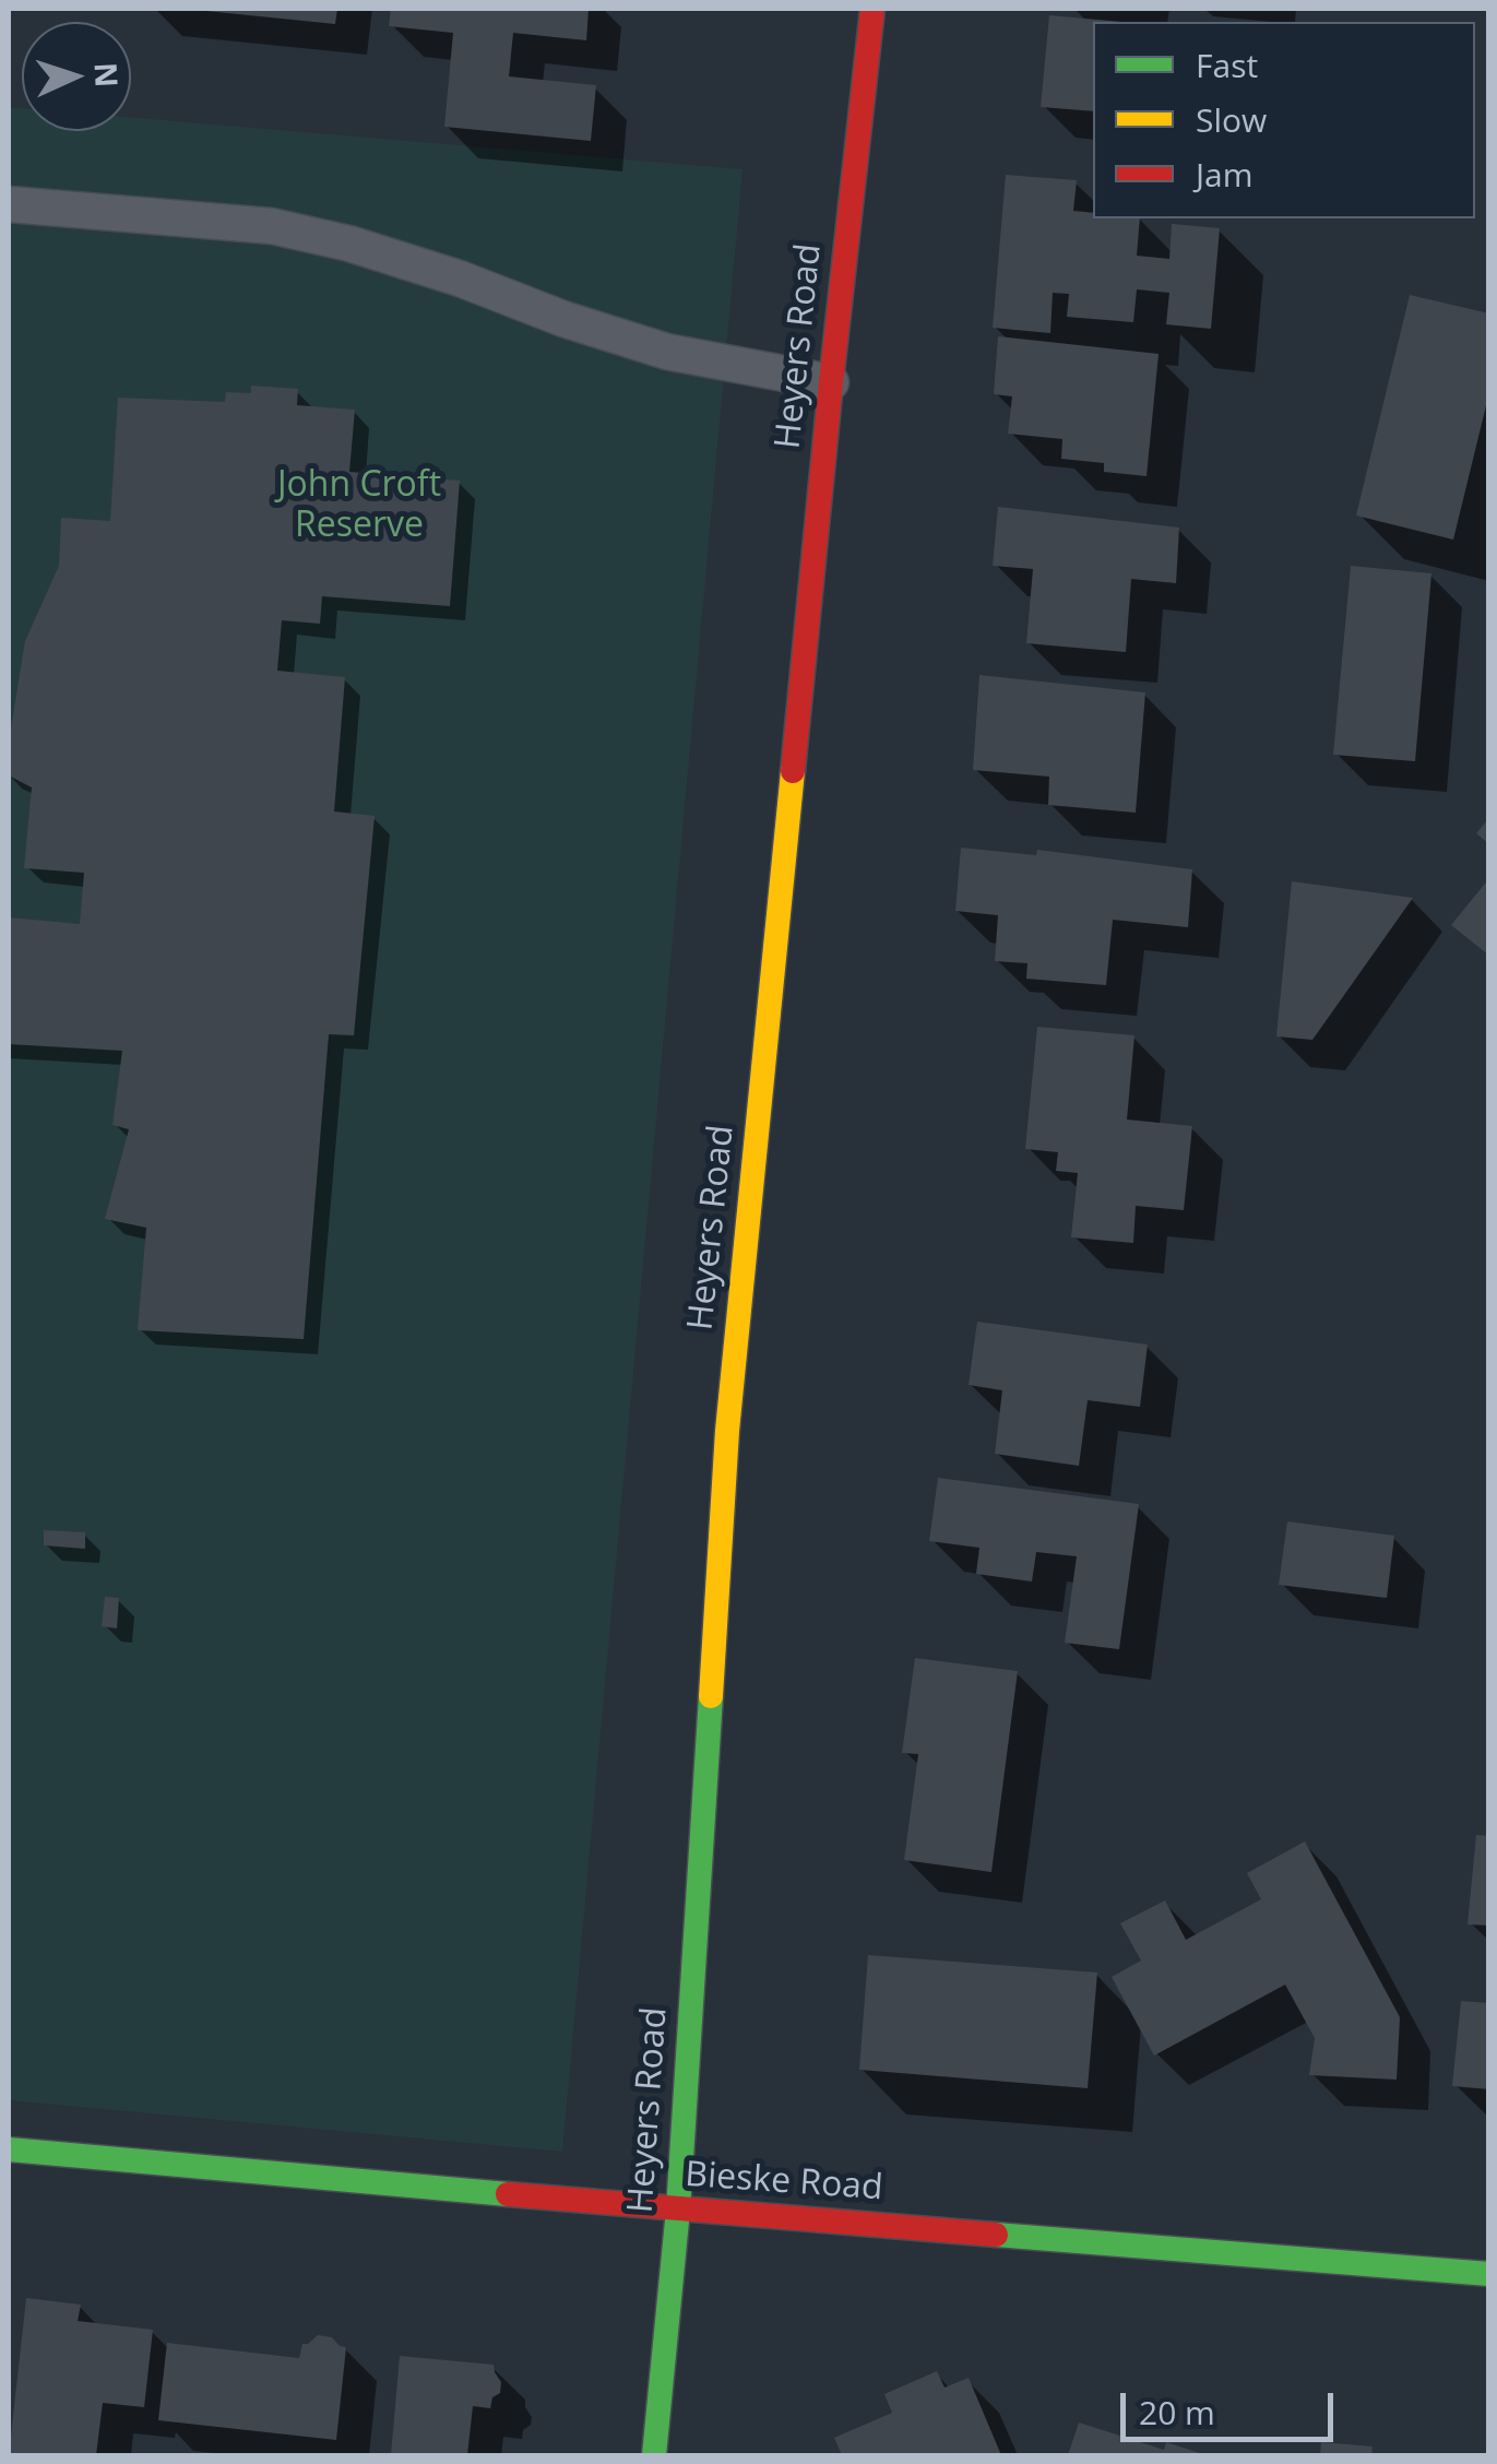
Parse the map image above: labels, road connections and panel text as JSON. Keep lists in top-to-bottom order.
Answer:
{
  "streets": {
    "street": ["Heyers Road", "Bieske Road"]
  },
  "crossings": [
    ["Heyers Road", "Bieske Road"]
  ],
  "parks": ["John Croft Reserve"],
  "legend": ["Fast", "Slow", "Jam"],
  "scale_bar": "20 m",
  "north": "right"
}
